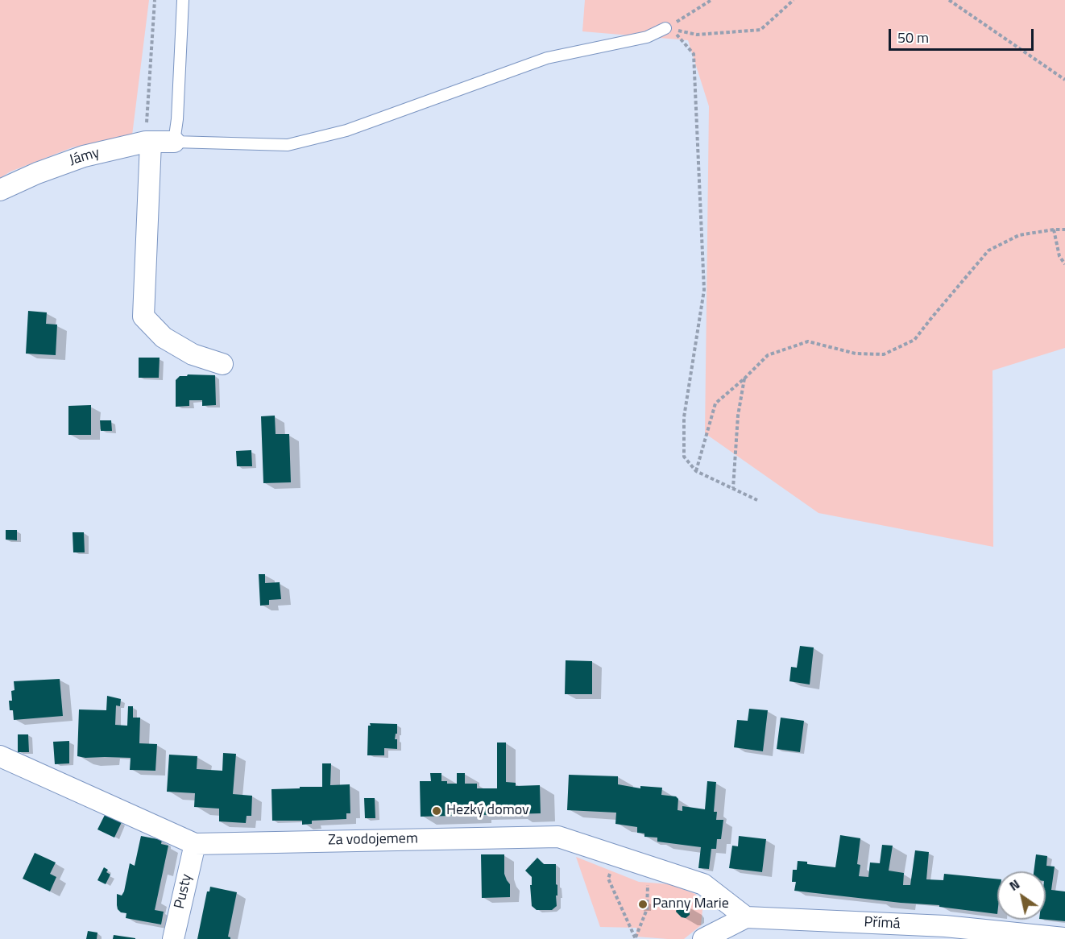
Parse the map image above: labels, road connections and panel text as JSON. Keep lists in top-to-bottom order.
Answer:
{
  "streets": {
    "street": [
      "Jámy",
      "Za vodojemem",
      "Pusty",
      "Přímá"
    ]
  },
  "crossings": [
    ["Za vodojemem", "Pusty"],
    ["Za vodojemem", "Přímá"]
  ],
  "places": ["Hezký domov", "Panny Marie"],
  "scale_bar": "50 m",
  "north": "top left"
}
